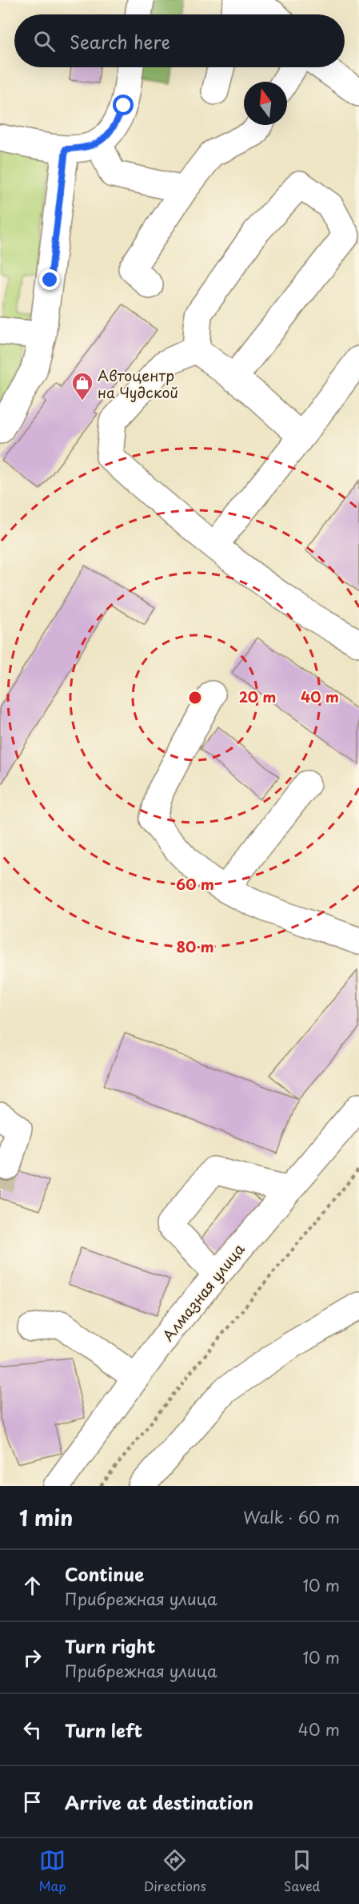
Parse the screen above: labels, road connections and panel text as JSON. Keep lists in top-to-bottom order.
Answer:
{
  "streets": {
    "street": ["Алмазная улица"]
  },
  "places": {
    "shop": ["Автоцентр на Чудской"]
  },
  "north": "top",
  "page": {
    "search": "Search here",
    "heading": ["1 min", "Walk · 60 m"],
    "list": [
      ["Continue", "Прибрежная улица", "10 m"],
      ["Turn right", "Прибрежная улица", "10 m"],
      ["Turn left", "40 m"],
      "Arrive at destination"
    ],
    "nav": ["Map", "Directions", "Saved"]
  },
  "rings": [
    "20 m",
    "40 m",
    "60 m",
    "80 m"
  ]
}
